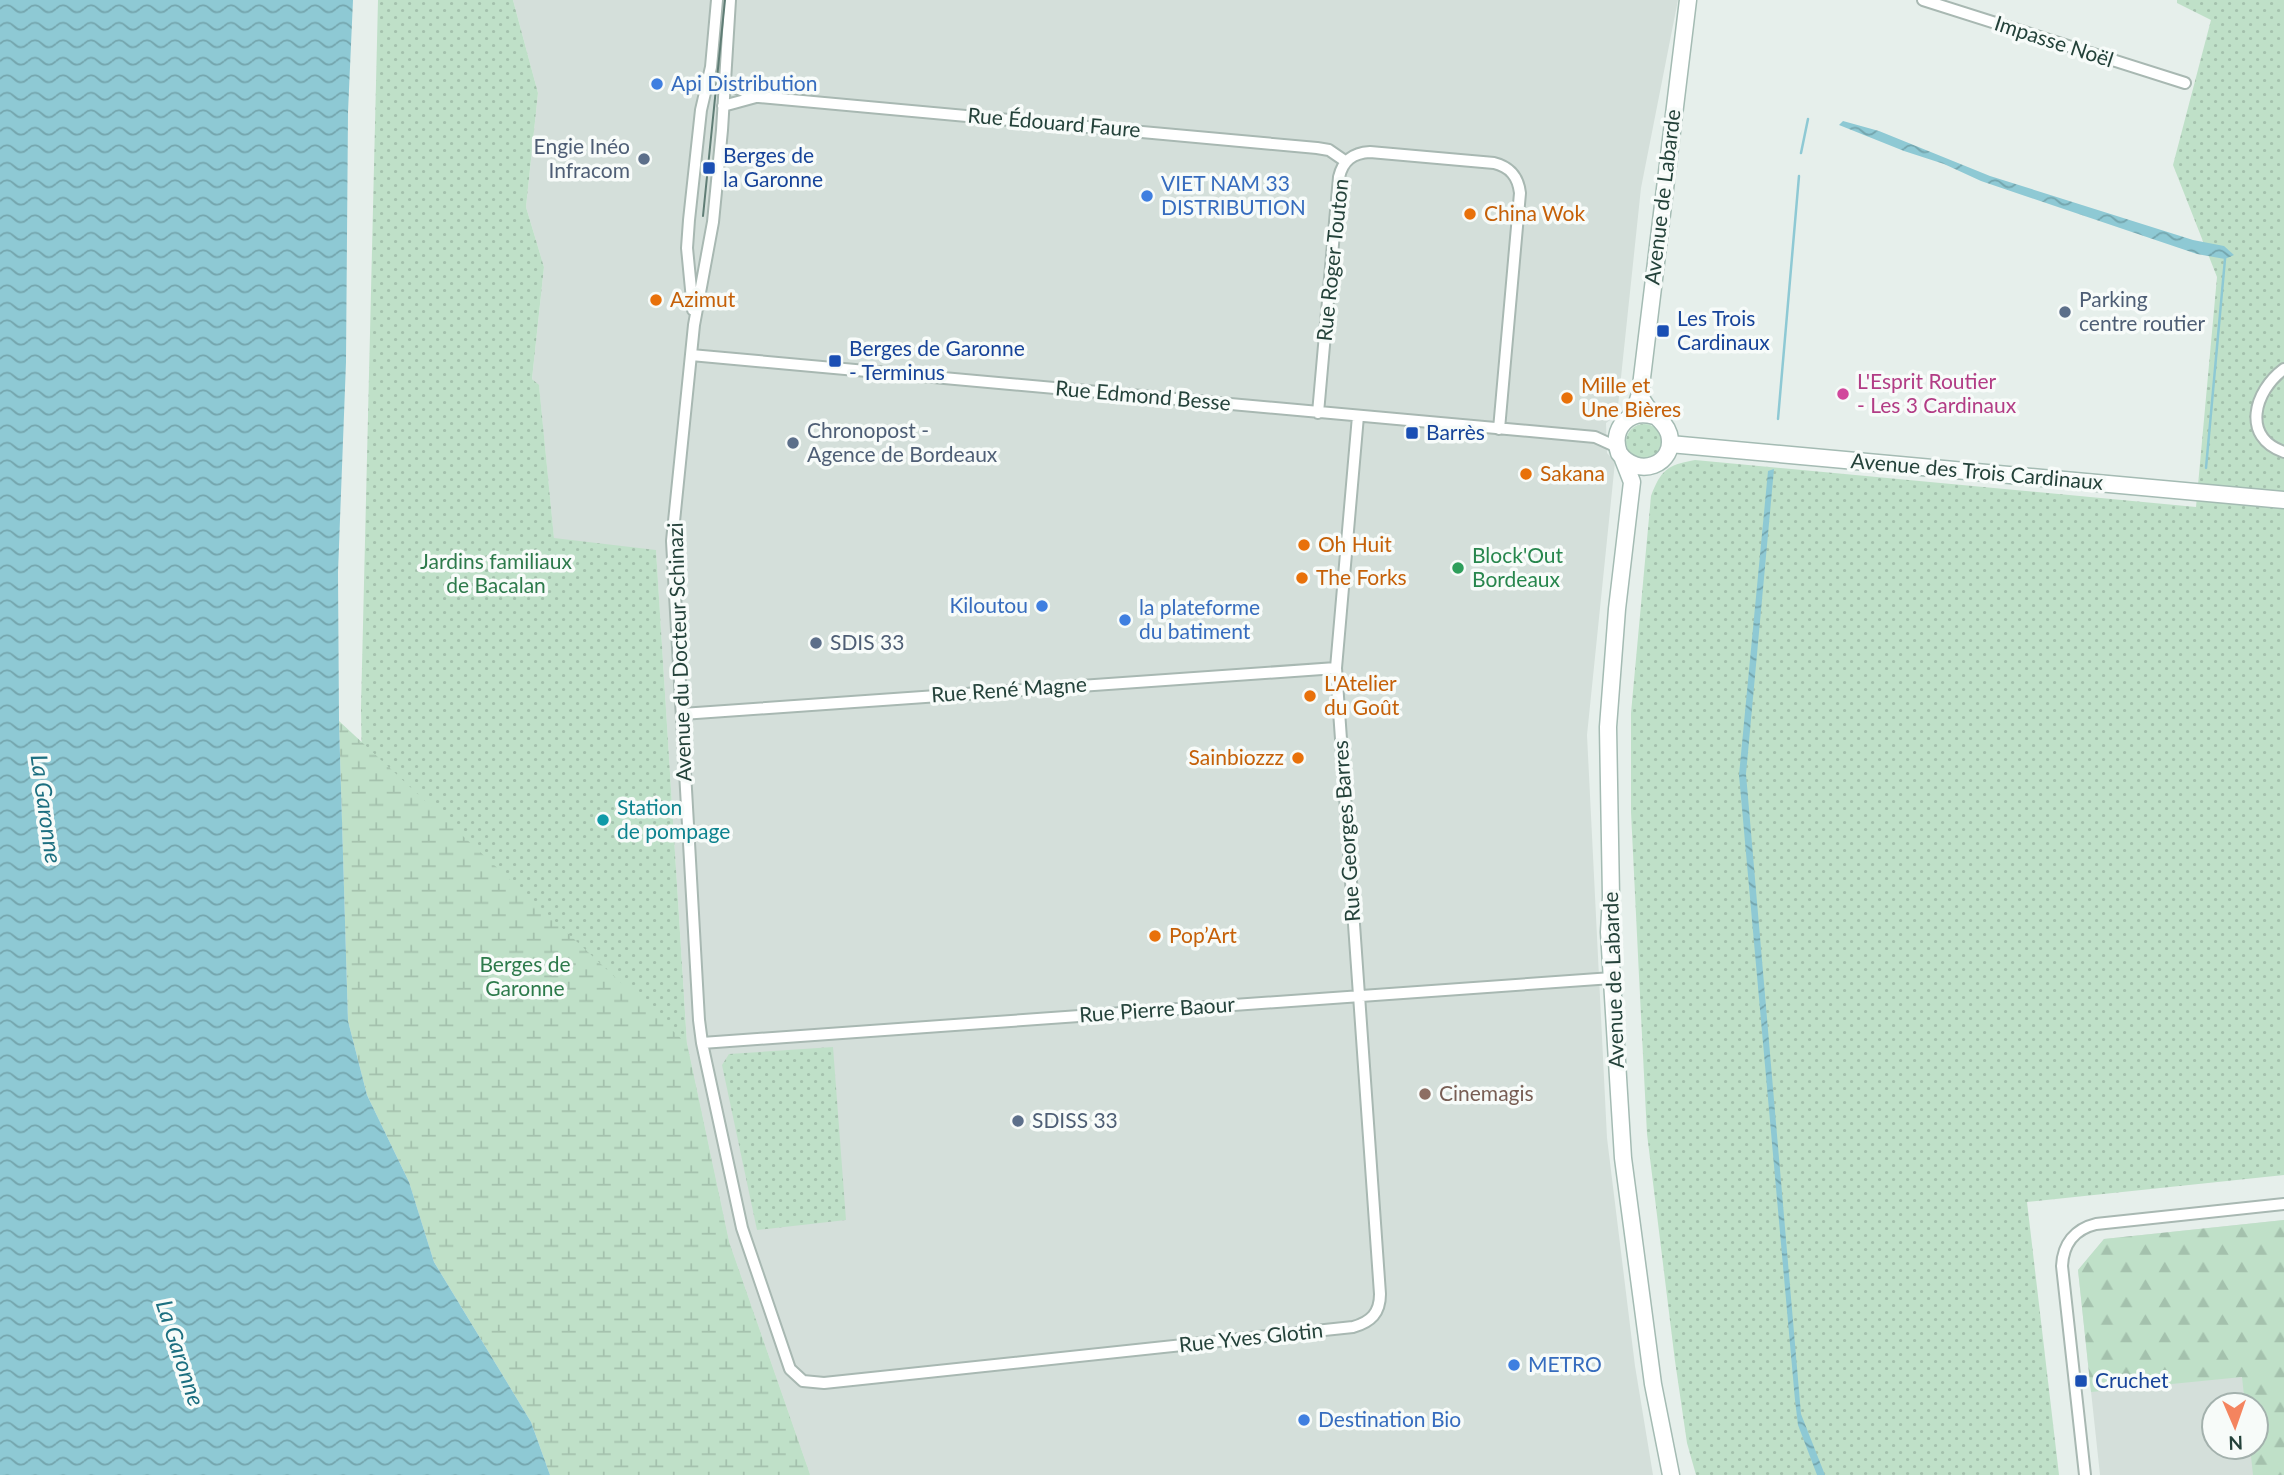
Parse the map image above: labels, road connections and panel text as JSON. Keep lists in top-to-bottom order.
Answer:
{
  "streets": {
    "main road": ["Avenue de Labarde", "Avenue des Trois Cardinaux"],
    "street": [
      "Impasse Noël",
      "Rue Édouard Faure",
      "Rue Roger Touton",
      "Rue Edmond Besse",
      "Avenue du Docteur Schinazi",
      "Rue René Magne",
      "Rue Georges Barres",
      "Rue Pierre Baour",
      "Rue Yves Glotin"
    ]
  },
  "crossings": [
    ["Rue Édouard Faure", "Rue Roger Touton"],
    ["Rue Édouard Faure", "Avenue du Docteur Schinazi"],
    ["Avenue de Labarde", "Rue Edmond Besse"],
    ["Avenue de Labarde", "Avenue des Trois Cardinaux"],
    ["Avenue de Labarde", "Rue Pierre Baour"],
    ["Rue Roger Touton", "Rue Edmond Besse"],
    ["Rue Edmond Besse", "Avenue des Trois Cardinaux"],
    ["Rue Edmond Besse", "Avenue du Docteur Schinazi"],
    ["Rue Edmond Besse", "Rue Georges Barres"],
    ["Avenue du Docteur Schinazi", "Rue René Magne"],
    ["Avenue du Docteur Schinazi", "Rue Pierre Baour"],
    ["Avenue du Docteur Schinazi", "Rue Yves Glotin"],
    ["Rue René Magne", "Rue Georges Barres"],
    ["Rue Georges Barres", "Rue Pierre Baour"],
    ["Rue Georges Barres", "Rue Yves Glotin"],
    ["Rue Pierre Baour", "Rue Yves Glotin"]
  ],
  "water": ["La Garonne"],
  "parks": ["Jardins familiaux de Bacalan", "Berges de Garonne"],
  "places": {
    "other": [
      "Api Distribution",
      "Engie Inéo Infracom",
      "VIET NAM 33 DISTRIBUTION",
      "China Wok",
      "Azimut",
      "Parking centre routier",
      "L'Esprit Routier - Les 3 Cardinaux",
      "Mille et Une Bières",
      "Chronopost - Agence de Bordeaux",
      "Sakana",
      "Oh Huit",
      "Block'Out Bordeaux",
      "The Forks",
      "Kiloutou",
      "la plateforme du batiment",
      "SDIS 33",
      "L'Atelier du Goût",
      "Sainbiozzz",
      "Station de pompage",
      "Pop’Art",
      "Cinemagis",
      "SDISS 33",
      "METRO",
      "Destination Bio"
    ],
    "transit": [
      "Berges de la Garonne",
      "Les Trois Cardinaux",
      "Berges de Garonne - Terminus",
      "Barrès",
      "Cruchet"
    ]
  },
  "north": "bottom"
}
